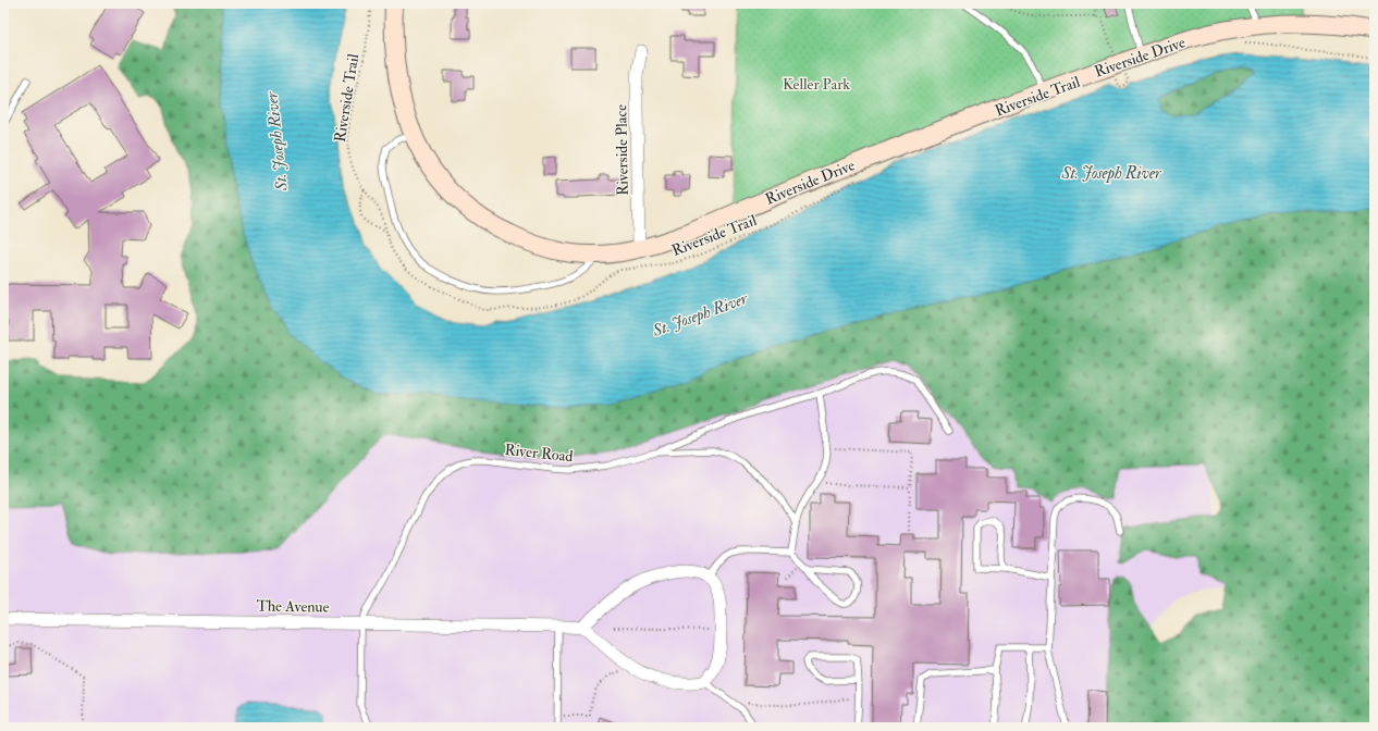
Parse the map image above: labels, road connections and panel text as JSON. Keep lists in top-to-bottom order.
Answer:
{
  "streets": {
    "street": ["Riverside Drive", "Riverside Place", "The Avenue"],
    "lane": ["River Road"],
    "path": ["Riverside Trail"]
  },
  "crossings": [
    ["Riverside Drive", "Riverside Place"],
    ["River Road", "The Avenue"]
  ],
  "water": ["St. Joseph River"],
  "parks": ["Keller Park"]
}
